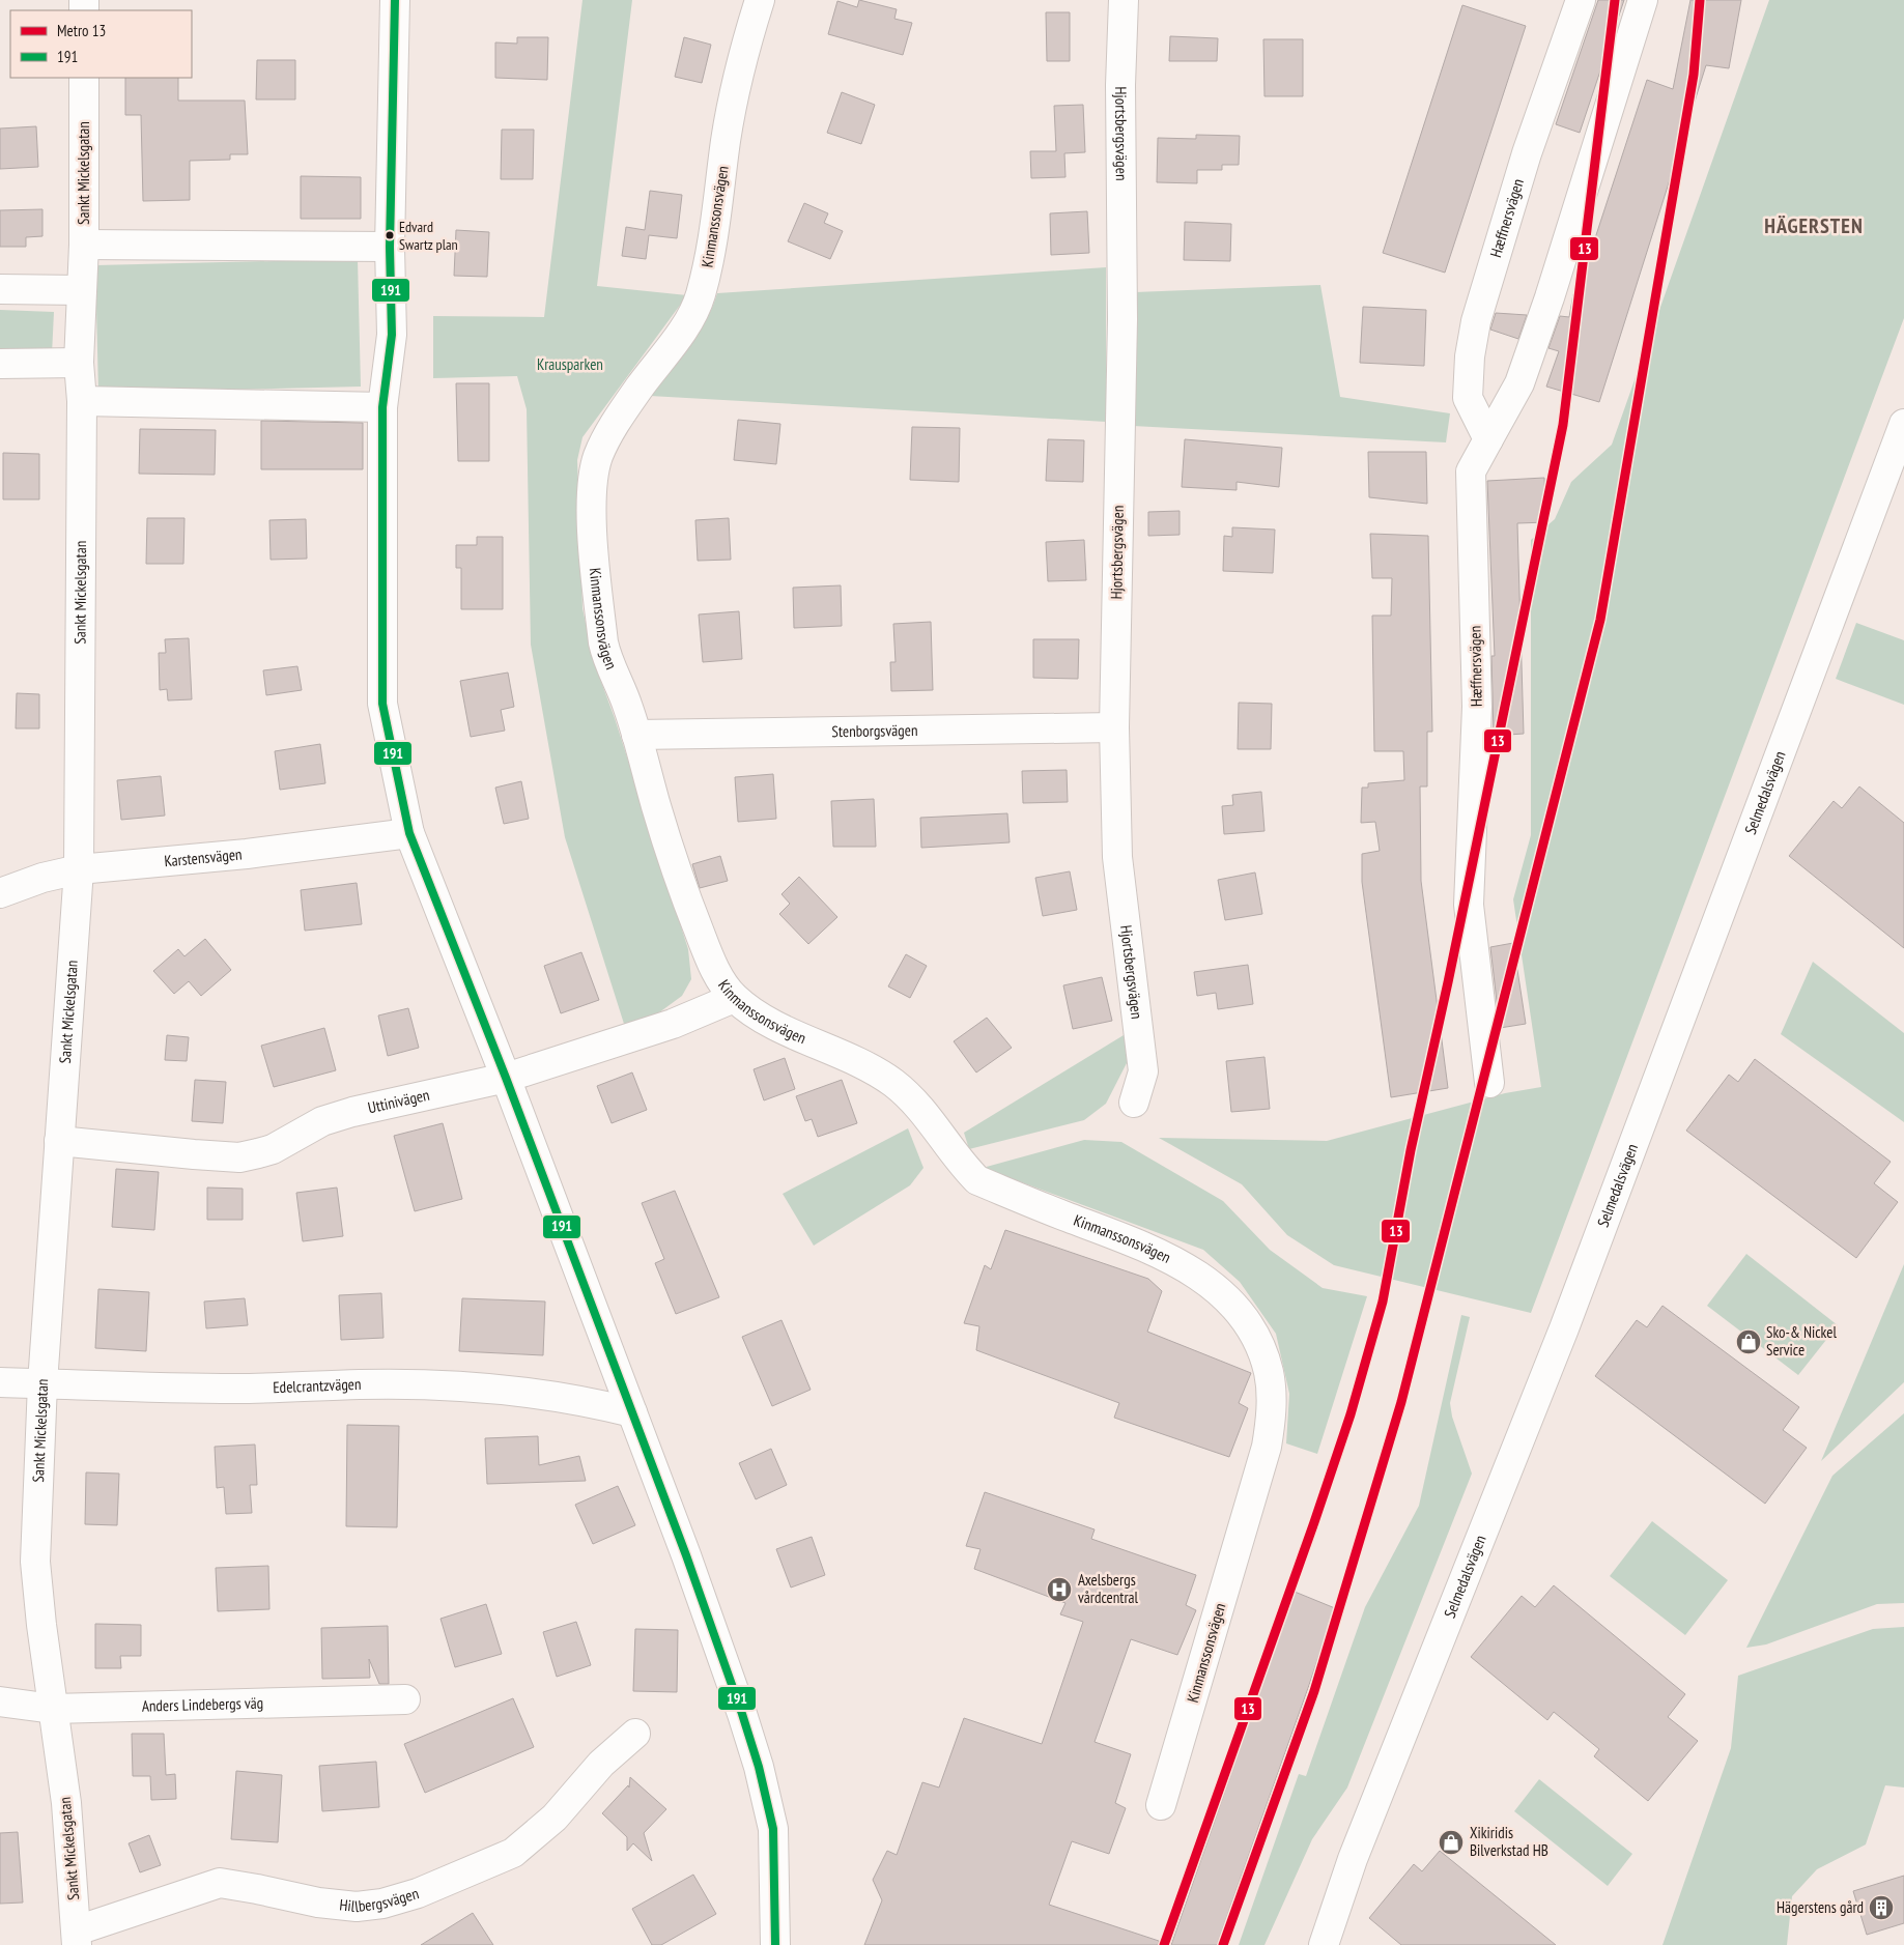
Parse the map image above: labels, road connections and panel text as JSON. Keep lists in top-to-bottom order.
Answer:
{
  "streets": {
    "street": [
      "Hjortsbergsvägen",
      "Sankt Mickelsgatan",
      "Kinmanssonsvägen",
      "Hæffnersvägen",
      "Stenborgsvägen",
      "Selmedalsvägen",
      "Karstensvägen",
      "Uttinivägen",
      "Edelcrantzvägen",
      "Anders Lindebergs väg",
      "Hillbergsvägen"
    ]
  },
  "crossings": [
    ["Hjortsbergsvägen", "Stenborgsvägen"],
    ["Sankt Mickelsgatan", "Karstensvägen"],
    ["Sankt Mickelsgatan", "Uttinivägen"],
    ["Sankt Mickelsgatan", "Edelcrantzvägen"],
    ["Sankt Mickelsgatan", "Anders Lindebergs väg"],
    ["Sankt Mickelsgatan", "Hillbergsvägen"],
    ["Kinmanssonsvägen", "Stenborgsvägen"],
    ["Kinmanssonsvägen", "Uttinivägen"]
  ],
  "districts": ["HÄGERSTEN"],
  "parks": ["Krausparken"],
  "places": {
    "other": ["Edvard Swartz plan"],
    "shop": ["Sko-& Nickel Service", "Xikiridis Bilverkstad HB"],
    "hospital": ["Axelsbergs vårdcentral"],
    "building": ["Hägerstens gård"]
  },
  "lines": ["metro line 13", "transit line 191"],
  "legend": ["Metro 13", "191"]
}
